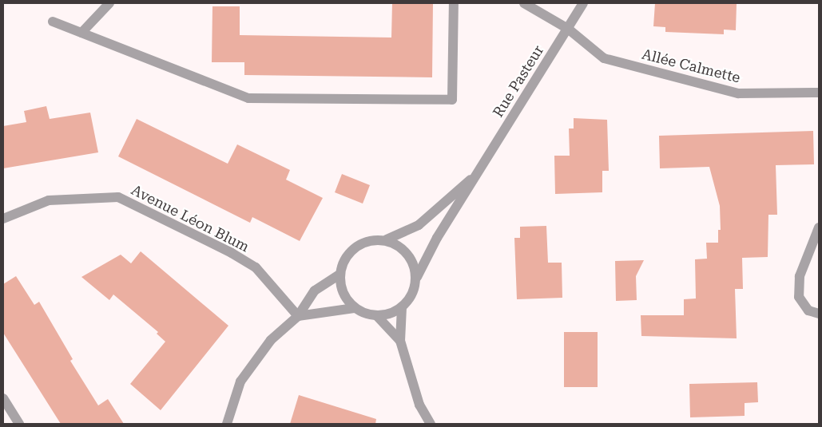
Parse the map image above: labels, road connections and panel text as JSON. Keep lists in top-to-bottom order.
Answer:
{
  "streets": {
    "street": ["Allée Calmette", "Rue Pasteur", "Avenue Léon Blum"]
  },
  "crossings": [
    ["Allée Calmette", "Rue Pasteur"]
  ]
}
